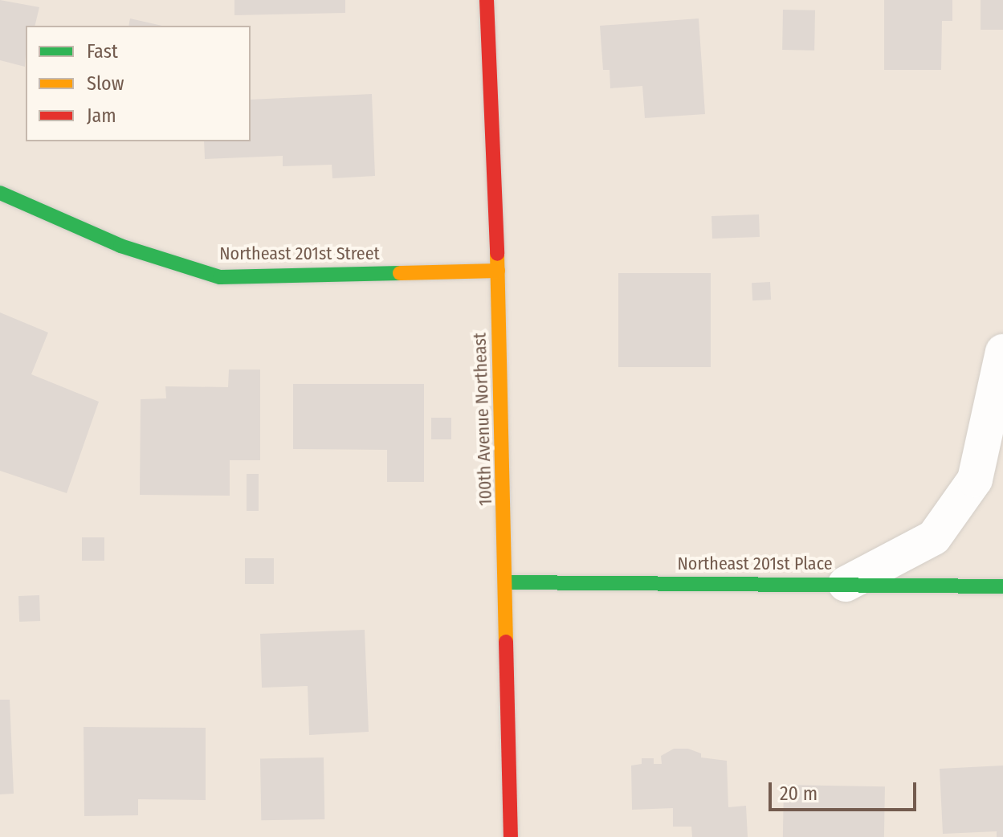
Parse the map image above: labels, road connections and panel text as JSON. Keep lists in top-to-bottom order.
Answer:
{
  "streets": {
    "street": ["Northeast 201st Street", "100th Avenue Northeast", "Northeast 201st Place"]
  },
  "crossings": [
    ["Northeast 201st Street", "100th Avenue Northeast"],
    ["100th Avenue Northeast", "Northeast 201st Place"]
  ],
  "legend": ["Fast", "Slow", "Jam"],
  "scale_bar": "20 m"
}
